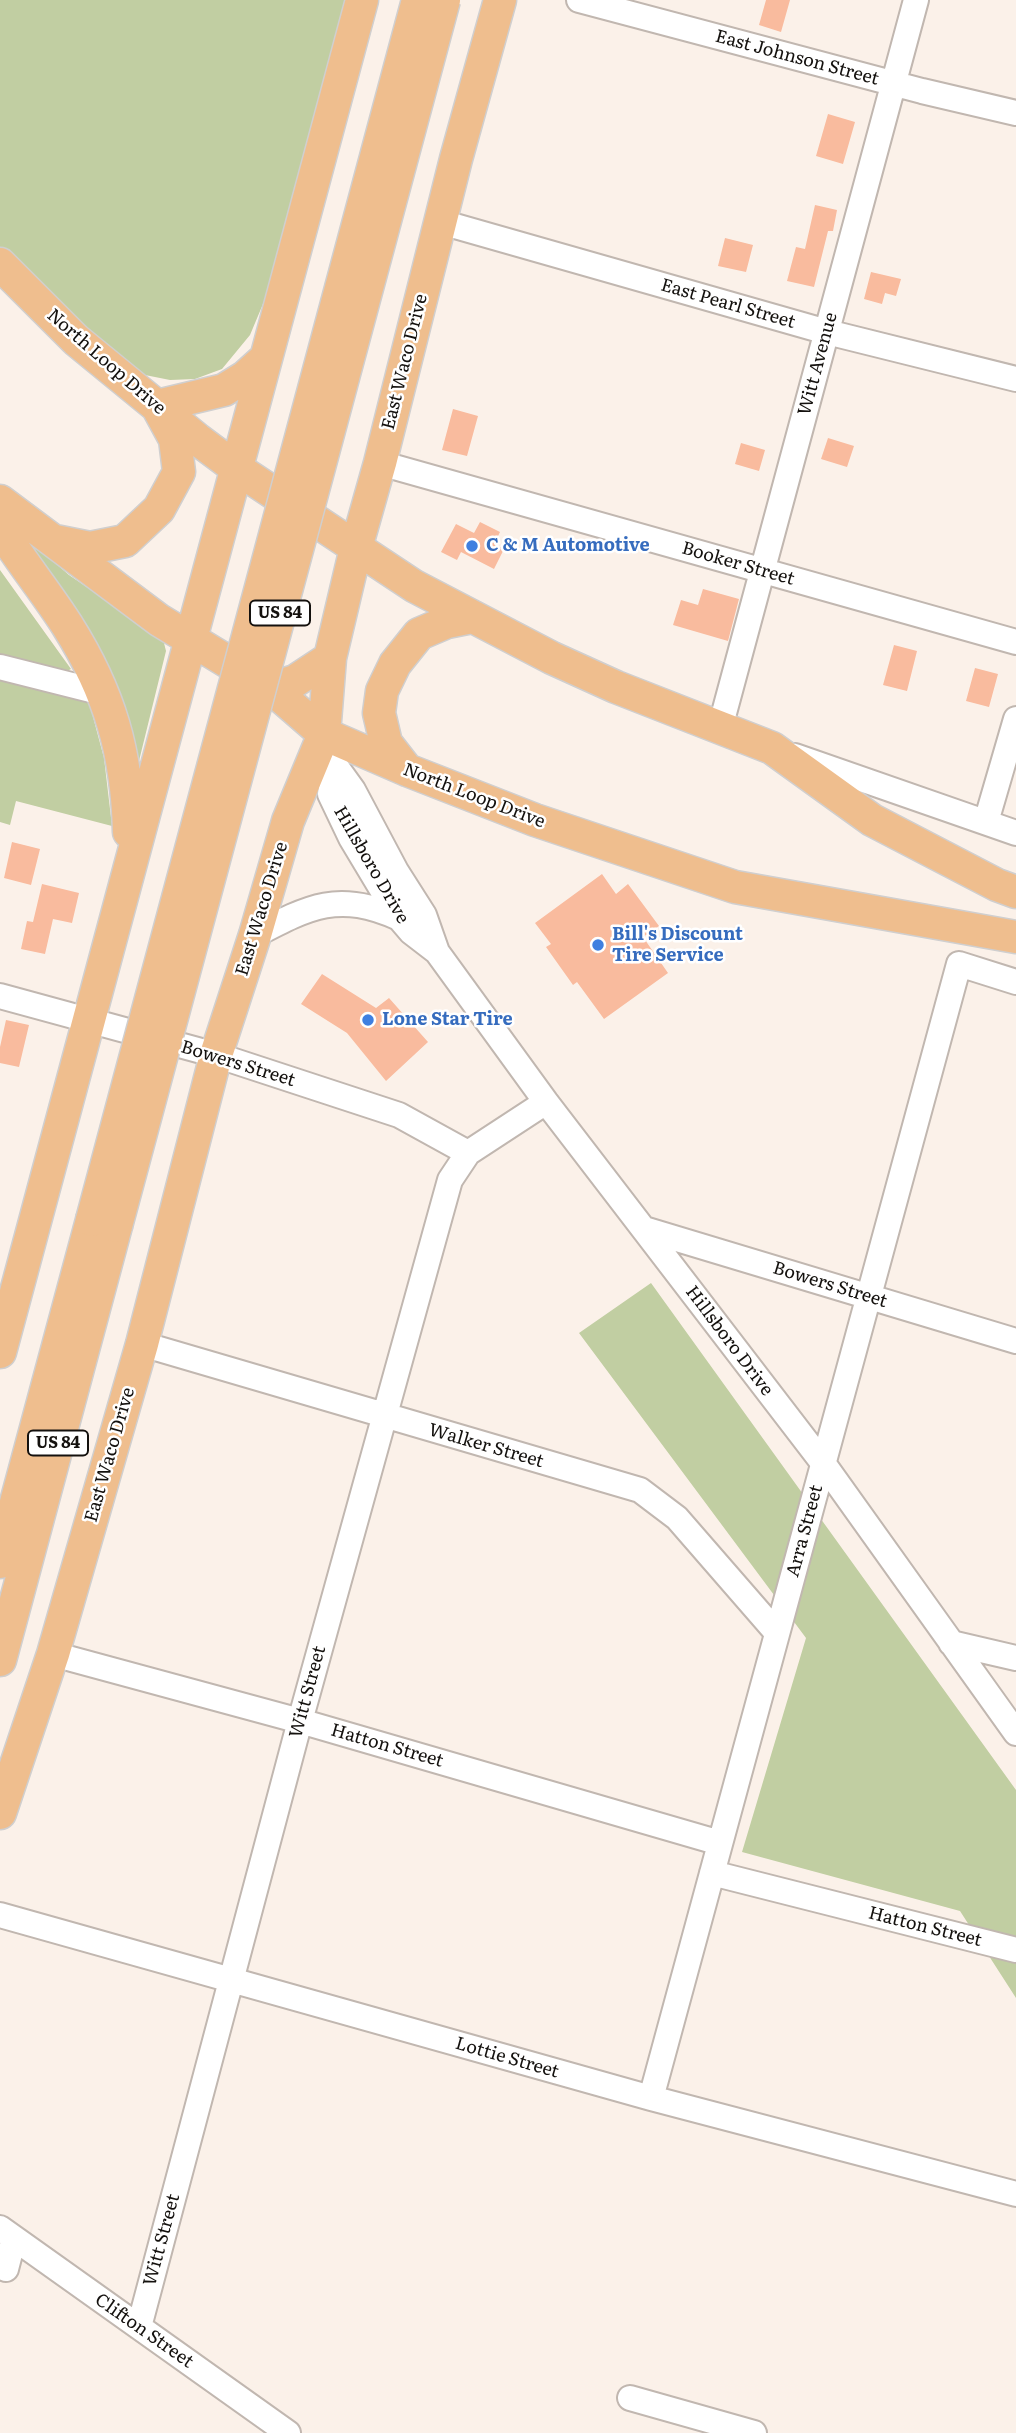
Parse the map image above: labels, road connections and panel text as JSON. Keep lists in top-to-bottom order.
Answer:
{
  "streets": {
    "main road": ["North Loop Drive", "East Waco Drive", "US 84"],
    "street": [
      "East Johnson Street",
      "East Pearl Street",
      "Witt Avenue",
      "Booker Street",
      "Hillsboro Drive",
      "Bowers Street",
      "Walker Street",
      "Arra Street",
      "Witt Street",
      "Hatton Street",
      "Lottie Street",
      "Clifton Street"
    ]
  },
  "crossings": [
    ["East Johnson Street", "Witt Avenue"],
    ["East Pearl Street", "East Waco Drive"],
    ["East Pearl Street", "Witt Avenue"],
    ["North Loop Drive", "East Waco Drive"],
    ["North Loop Drive", "Witt Avenue"],
    ["North Loop Drive", "Hillsboro Drive"],
    ["East Waco Drive", "Booker Street"],
    ["East Waco Drive", "Hillsboro Drive"],
    ["East Waco Drive", "Bowers Street"],
    ["East Waco Drive", "Walker Street"],
    ["East Waco Drive", "Hatton Street"],
    ["Witt Avenue", "Booker Street"],
    ["Hillsboro Drive", "Bowers Street"],
    ["Hillsboro Drive", "Arra Street"],
    ["Hillsboro Drive", "Witt Street"],
    ["Bowers Street", "Arra Street"],
    ["Bowers Street", "Witt Street"],
    ["Walker Street", "Arra Street"],
    ["Walker Street", "Witt Street"],
    ["Arra Street", "Hatton Street"],
    ["Arra Street", "Lottie Street"],
    ["Witt Street", "Hatton Street"],
    ["Witt Street", "Lottie Street"],
    ["Witt Street", "Clifton Street"]
  ],
  "places": ["C & M Automotive", "Bill's Discount Tire Service", "Lone Star Tire"]
}
